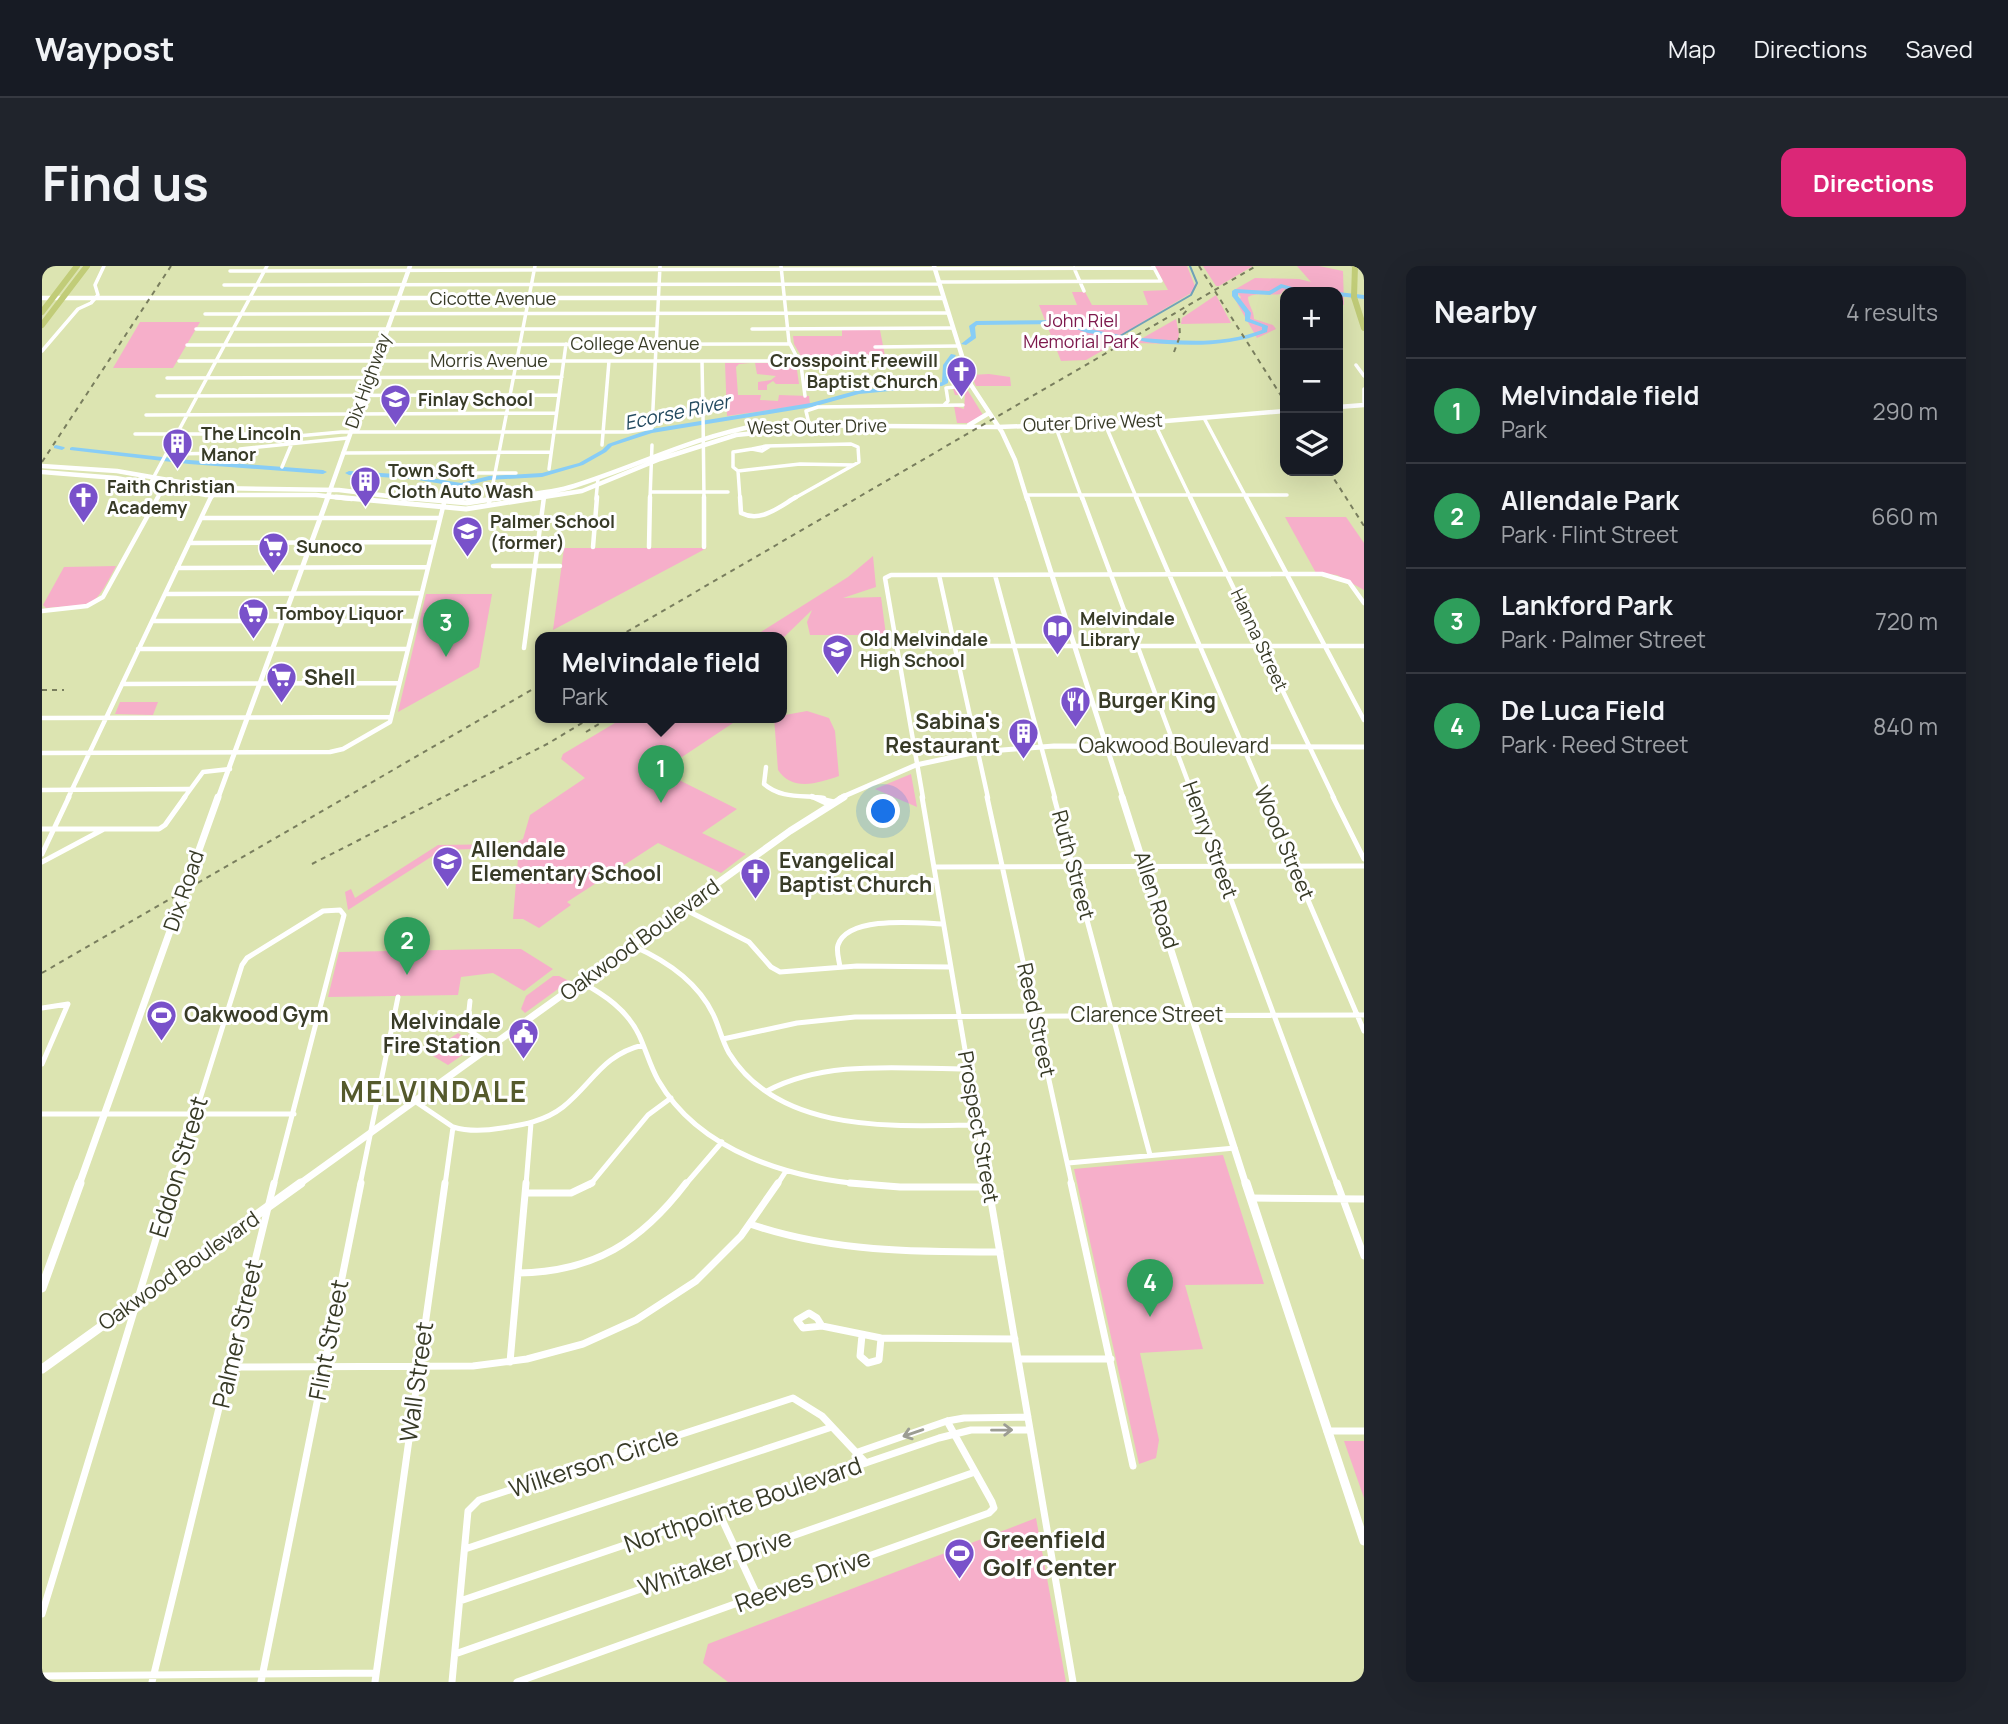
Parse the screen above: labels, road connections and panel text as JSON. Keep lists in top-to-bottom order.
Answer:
{
  "streets": {
    "main road": [
      "Cicotte Avenue",
      "Dix Highway",
      "Outer Drive West",
      "West Outer Drive",
      "Oakwood Boulevard",
      "Dix Road",
      "Allen Road"
    ],
    "street": [
      "College Avenue",
      "Morris Avenue",
      "Hanna Street",
      "Henry Street",
      "Wood Street",
      "Ruth Street",
      "Clarence Street",
      "Reed Street",
      "Prospect Street",
      "Eddon Street",
      "Palmer Street",
      "Flint Street",
      "Wall Street",
      "Wilkerson Circle",
      "Northpointe Boulevard",
      "Whitaker Drive",
      "Reeves Drive"
    ]
  },
  "crossings": [
    ["Cicotte Avenue", "Dix Highway"],
    ["Cicotte Avenue", "Allen Road"],
    ["College Avenue", "Dix Highway"],
    ["Morris Avenue", "Dix Highway"],
    ["Dix Highway", "West Outer Drive"],
    ["Dix Highway", "Dix Road"],
    ["Outer Drive West", "West Outer Drive"],
    ["Outer Drive West", "Hanna Street"],
    ["Outer Drive West", "Henry Street"],
    ["Outer Drive West", "Wood Street"],
    ["Outer Drive West", "Allen Road"],
    ["West Outer Drive", "Dix Road"],
    ["Hanna Street", "Oakwood Boulevard"],
    ["Oakwood Boulevard", "Henry Street"],
    ["Oakwood Boulevard", "Wood Street"],
    ["Oakwood Boulevard", "Ruth Street"],
    ["Oakwood Boulevard", "Allen Road"],
    ["Oakwood Boulevard", "Reed Street"],
    ["Oakwood Boulevard", "Prospect Street"],
    ["Oakwood Boulevard", "Eddon Street"],
    ["Oakwood Boulevard", "Palmer Street"],
    ["Oakwood Boulevard", "Flint Street"],
    ["Henry Street", "Clarence Street"],
    ["Wood Street", "Clarence Street"],
    ["Ruth Street", "Clarence Street"],
    ["Allen Road", "Clarence Street"],
    ["Clarence Street", "Reed Street"],
    ["Clarence Street", "Prospect Street"],
    ["Reed Street", "Prospect Street"],
    ["Prospect Street", "Northpointe Boulevard"],
    ["Eddon Street", "Palmer Street"],
    ["Wilkerson Circle", "Northpointe Boulevard"],
    ["Wilkerson Circle", "Whitaker Drive"],
    ["Northpointe Boulevard", "Reeves Drive"],
    ["Whitaker Drive", "Reeves Drive"]
  ],
  "districts": ["MELVINDALE"],
  "water": ["Ecorse River"],
  "parks": ["John Riel Memorial Park"],
  "places": {
    "church": ["Crosspoint Freewill Baptist Church", "Faith Christian Academy", "Evangelical Baptist Church"],
    "school or university": [
      "Finlay School",
      "Palmer School (former)",
      "Old Melvindale High School",
      "Allendale Elementary School"
    ],
    "building": ["The Lincoln Manor", "Town Soft Cloth Auto Wash", "Sabina's Restaurant"],
    "supermarket": ["Sunoco", "Tomboy Liquor", "Shell"],
    "library": ["Melvindale Library"],
    "restaurant": ["Burger King"],
    "sports": ["Oakwood Gym", "Greenfield Golf Center"],
    "public building": ["Melvindale Fire Station"]
  },
  "page": {
    "header": "Waypost",
    "nav": ["Map", "Directions", "Saved"],
    "buttons": "Directions",
    "title": "Find us",
    "heading": ["Nearby", "4 results"],
    "map_buttons": ["+", "−"],
    "list": [
      {
        "mark": "1",
        "name": "Melvindale field",
        "note": "Park",
        "value": "290 m"
      },
      {
        "mark": "2",
        "name": "Allendale Park",
        "note": "Park · Flint Street",
        "value": "660 m"
      },
      {
        "mark": "3",
        "name": "Lankford Park",
        "note": "Park · Palmer Street",
        "value": "720 m"
      },
      {
        "mark": "4",
        "name": "De Luca Field",
        "note": "Park · Reed Street",
        "value": "840 m"
      }
    ],
    "pins": [
      "3",
      "1",
      "2",
      "4"
    ],
    "popup": ["Melvindale field", "Park"]
  }
}
